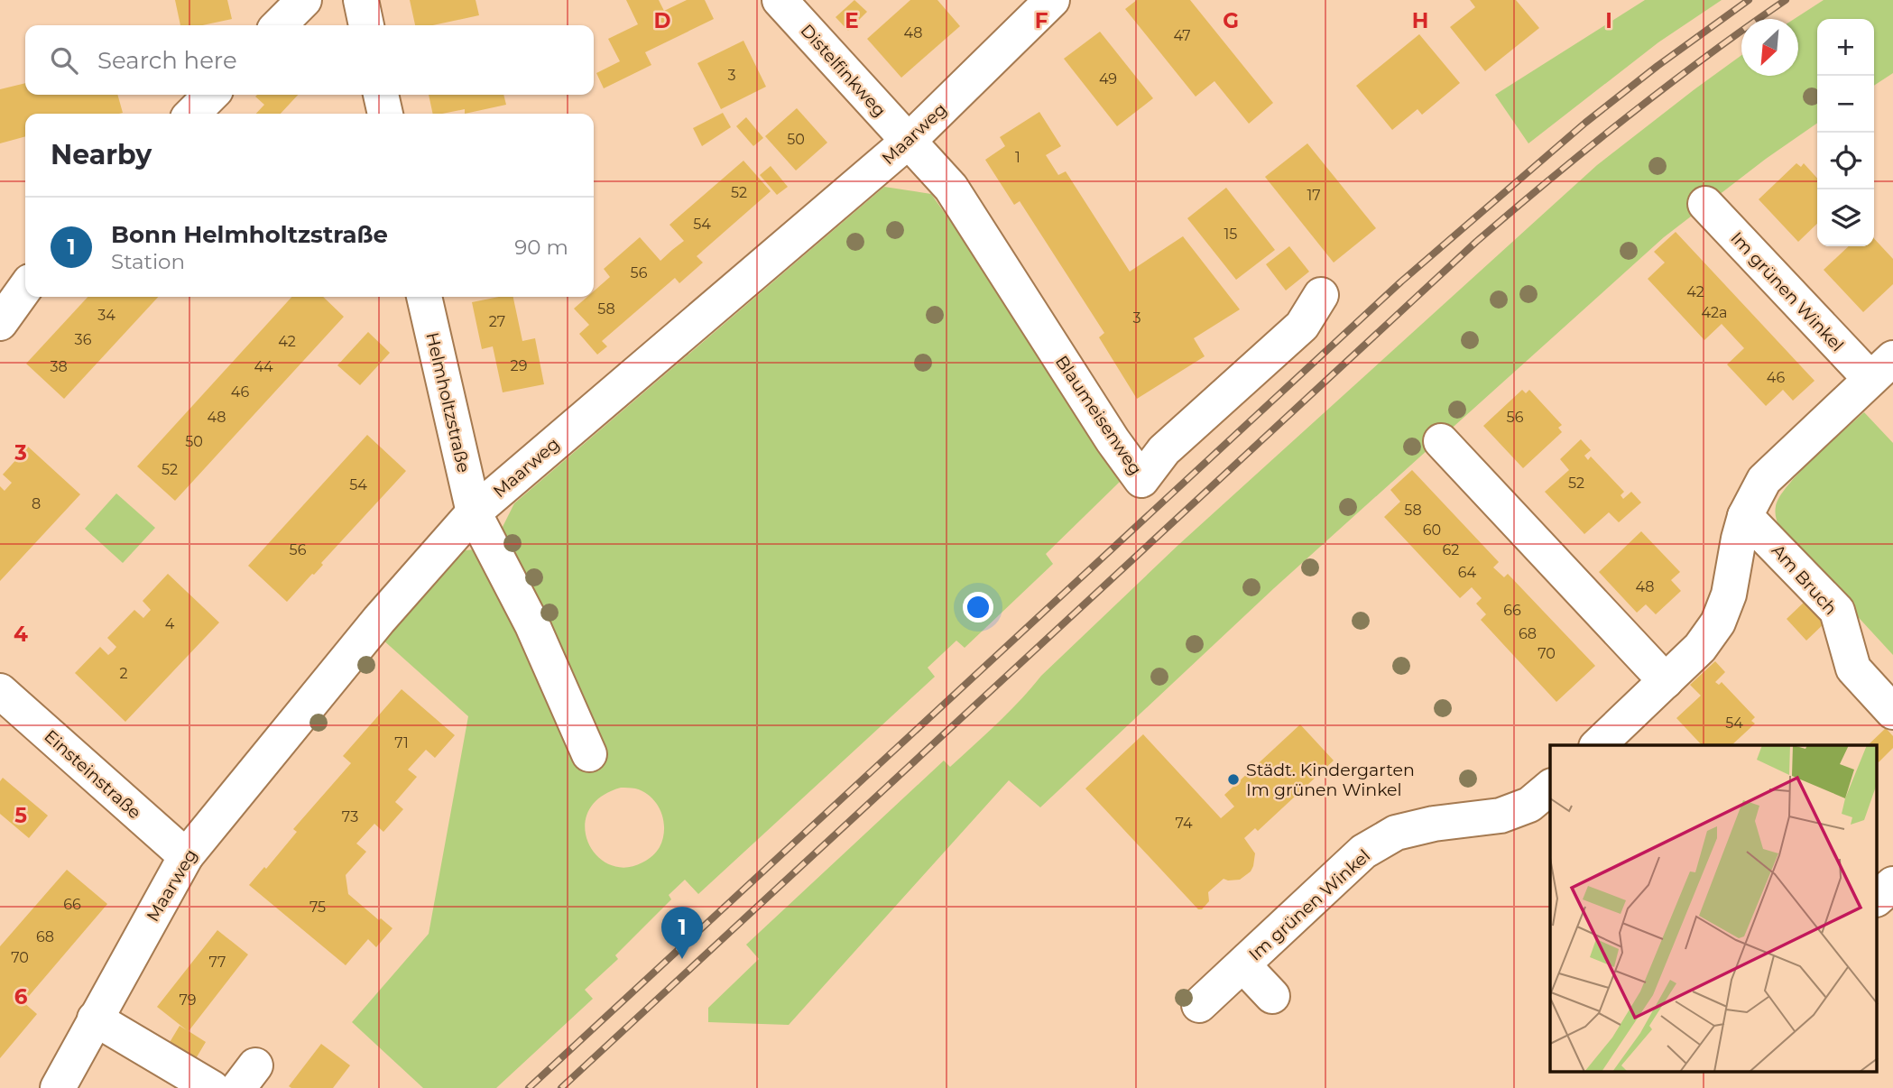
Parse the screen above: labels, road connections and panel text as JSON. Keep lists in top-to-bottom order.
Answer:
{
  "streets": {
    "street": [
      "Distelfinkweg",
      "Maarweg",
      "Im grünen Winkel",
      "Helmholtzstraße",
      "Blaumeisenweg",
      "Am Bruch",
      "Einsteinstraße"
    ]
  },
  "crossings": [
    ["Distelfinkweg", "Maarweg"],
    ["Distelfinkweg", "Blaumeisenweg"],
    ["Maarweg", "Helmholtzstraße"],
    ["Maarweg", "Blaumeisenweg"],
    ["Maarweg", "Einsteinstraße"],
    ["Im grünen Winkel", "Am Bruch"]
  ],
  "places": ["Städt. Kindergarten Im grünen Winkel"],
  "house_numbers": [
    "48",
    "47",
    "3",
    "49",
    "50",
    "1",
    "52",
    "17",
    "54",
    "15",
    "56",
    "42",
    "58",
    "42a",
    "34",
    "3",
    "27",
    "36",
    "42",
    "29",
    "38",
    "44",
    "46",
    "46",
    "48",
    "56",
    "50",
    "52",
    "52",
    "54",
    "8",
    "58",
    "60",
    "56",
    "62",
    "64",
    "48",
    "66",
    "4",
    "68",
    "70",
    "2",
    "54",
    "71",
    "73",
    "74",
    "66",
    "75",
    "68",
    "70",
    "77",
    "79"
  ],
  "north": "bottom left",
  "page": {
    "map_buttons": ["+", "−"],
    "search": "Search here",
    "heading": "Nearby",
    "list": [
      {
        "mark": "1",
        "name": "Bonn Helmholtzstraße",
        "note": "Station",
        "value": "90 m"
      }
    ],
    "pins": "1"
  },
  "grid": {
    "columns": [
      "D",
      "E",
      "F",
      "G",
      "H",
      "I"
    ],
    "rows": [
      "3",
      "4",
      "5",
      "6"
    ]
  }
}
